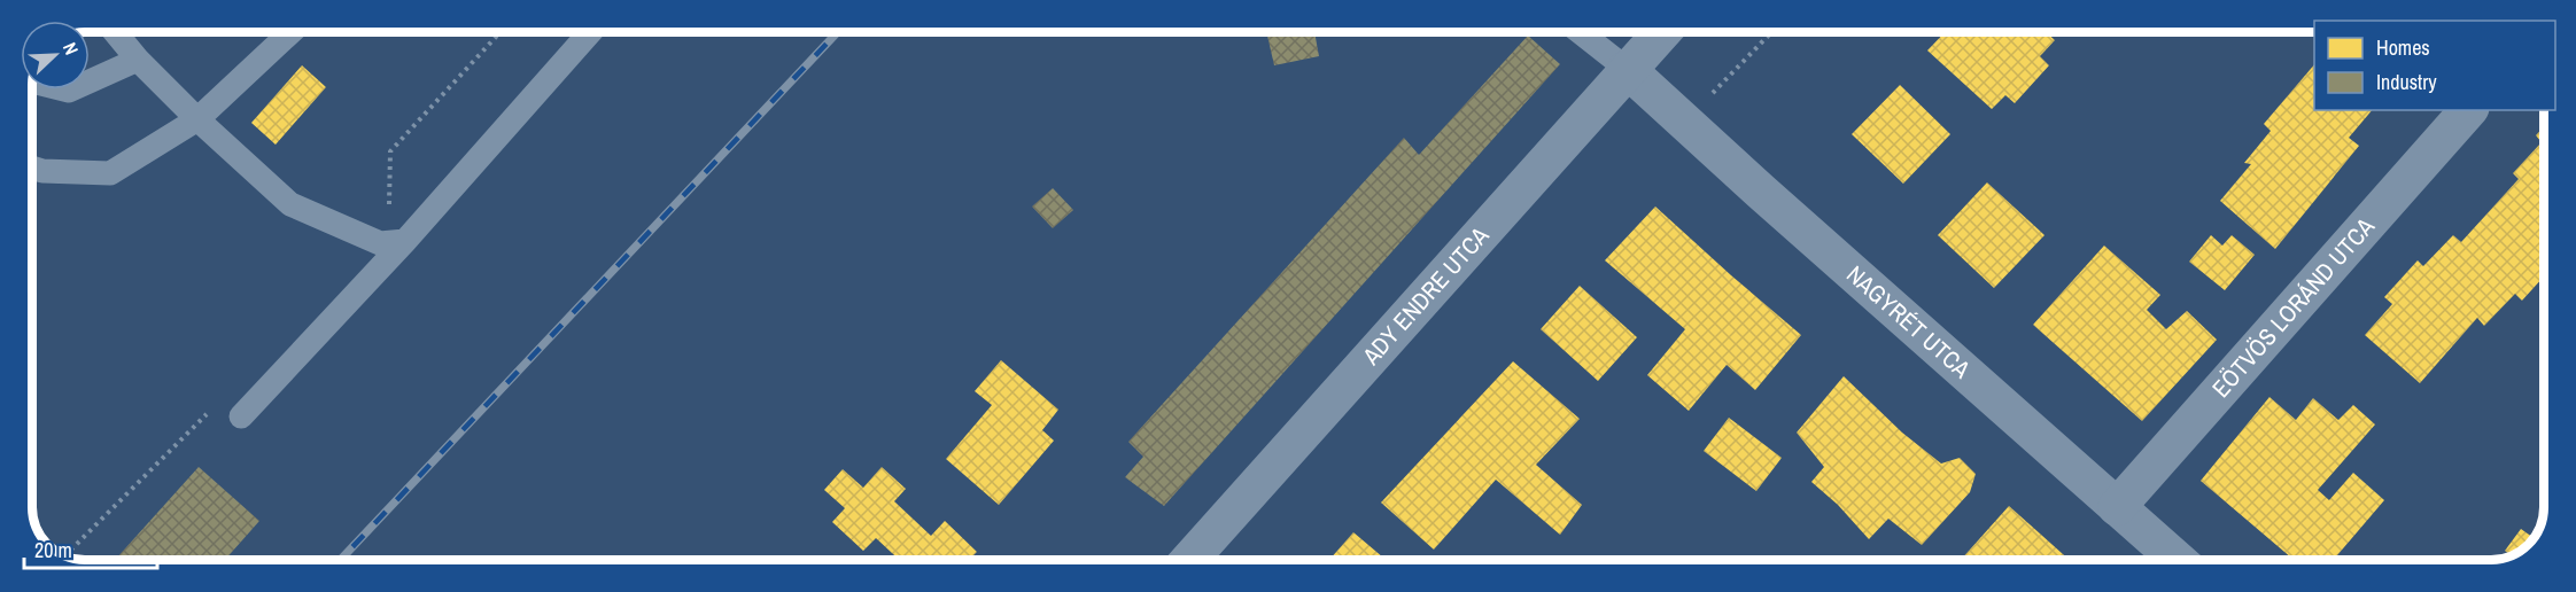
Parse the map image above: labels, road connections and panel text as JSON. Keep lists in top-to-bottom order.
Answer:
{
  "streets": {
    "street": ["ADY ENDRE UTCA", "EÖTVÖS LORÁND UTCA", "NAGYRÉT UTCA"]
  },
  "crossings": [
    ["ADY ENDRE UTCA", "NAGYRÉT UTCA"],
    ["EÖTVÖS LORÁND UTCA", "NAGYRÉT UTCA"]
  ],
  "legend": ["Homes", "Industry"],
  "scale_bar": "20 m",
  "north": "top right"
}
